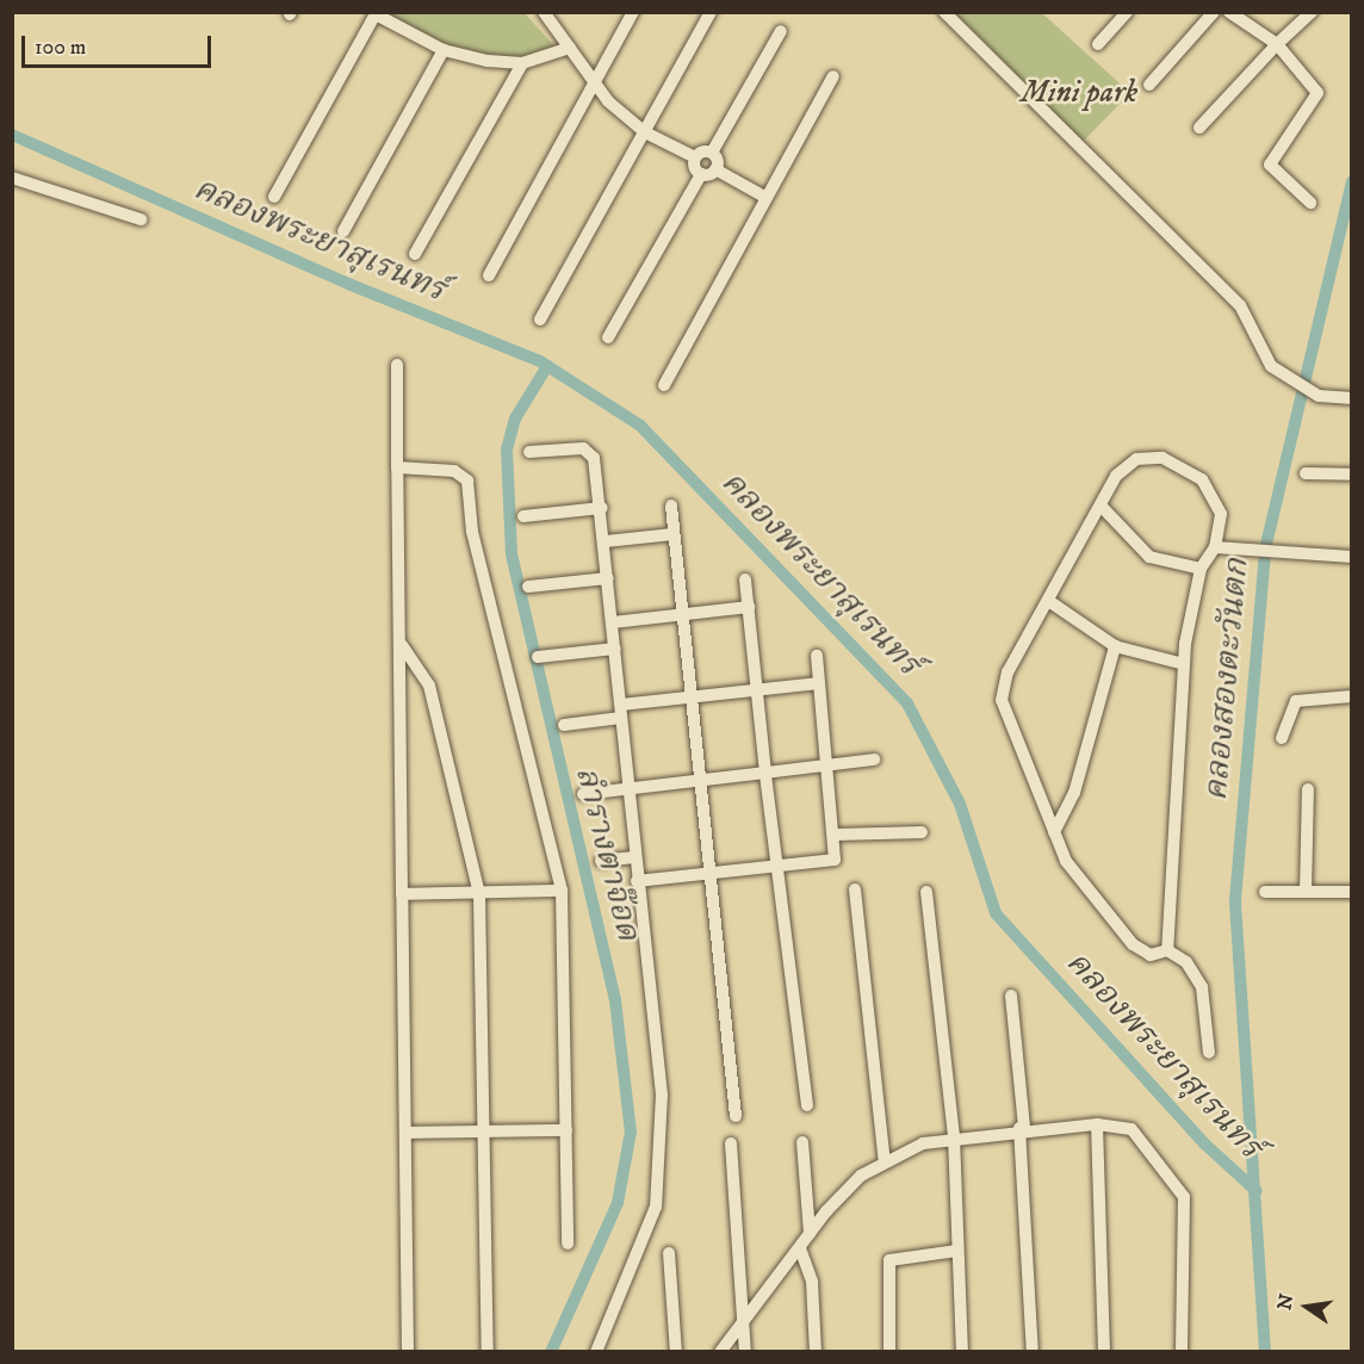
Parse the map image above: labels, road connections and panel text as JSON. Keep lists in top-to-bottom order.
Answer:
{
  "water": ["คลองพระยาสุเรนทร์", "คลองสองตะวันตก", "ลำรางตาจ๊อด"],
  "parks": ["Mini park"],
  "scale_bar": "100 m",
  "north": "left"
}
